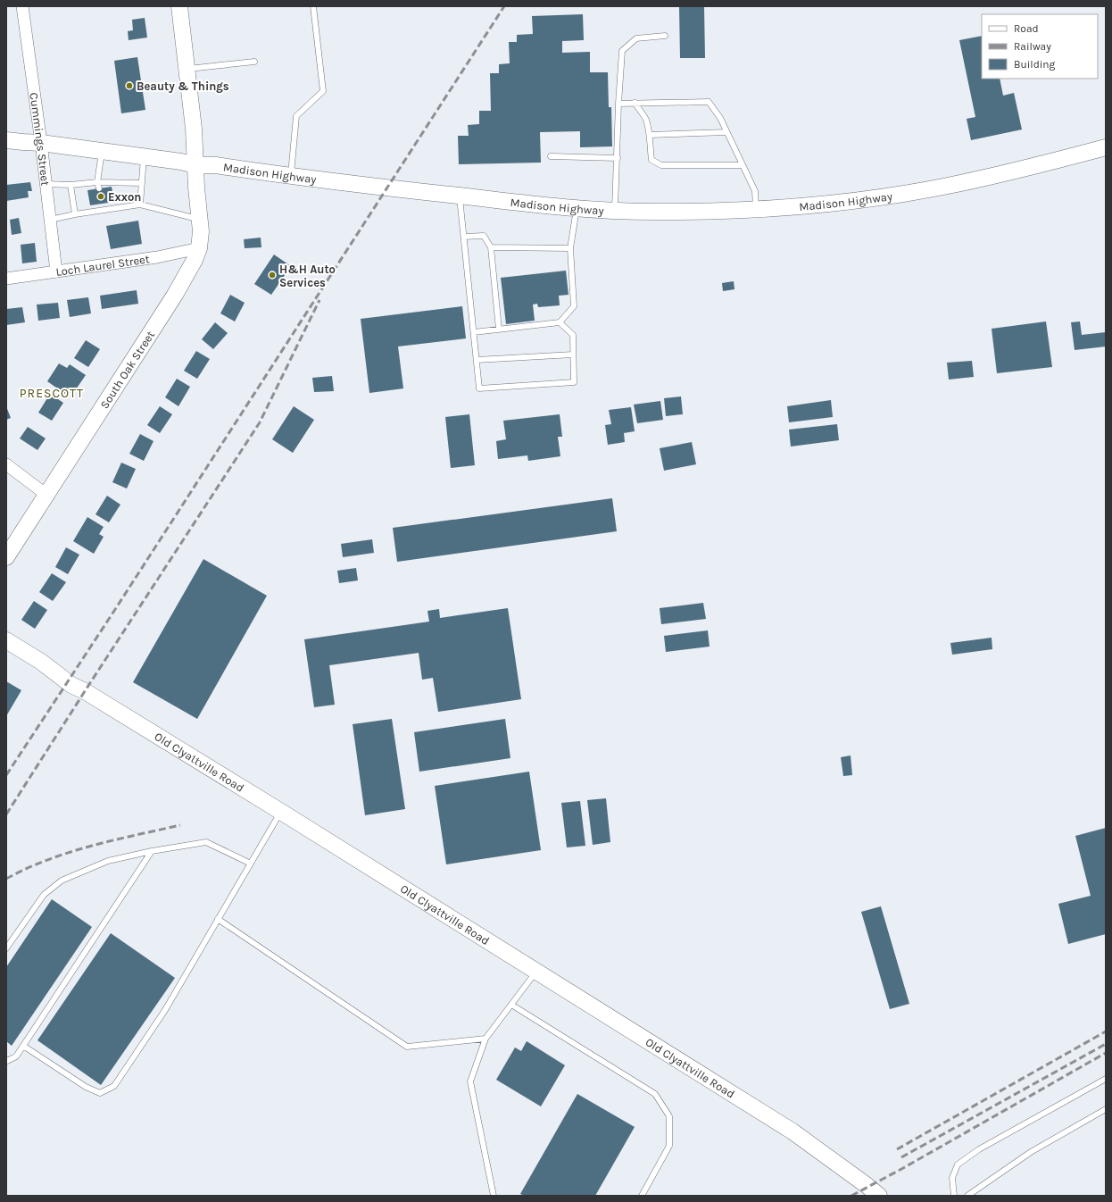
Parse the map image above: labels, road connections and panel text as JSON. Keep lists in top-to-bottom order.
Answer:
{
  "streets": {
    "main road": ["Madison Highway", "South Oak Street", "Old Clyattville Road"],
    "street": ["Cummings Street", "Loch Laurel Street"]
  },
  "crossings": [
    ["Cummings Street", "Madison Highway"],
    ["Cummings Street", "Loch Laurel Street"],
    ["Madison Highway", "South Oak Street"],
    ["Loch Laurel Street", "South Oak Street"]
  ],
  "districts": ["PRESCOTT"],
  "places": ["Beauty & Things", "Exxon", "H&H Auto Services"],
  "legend": ["Road", "Railway", "Building"]
}
